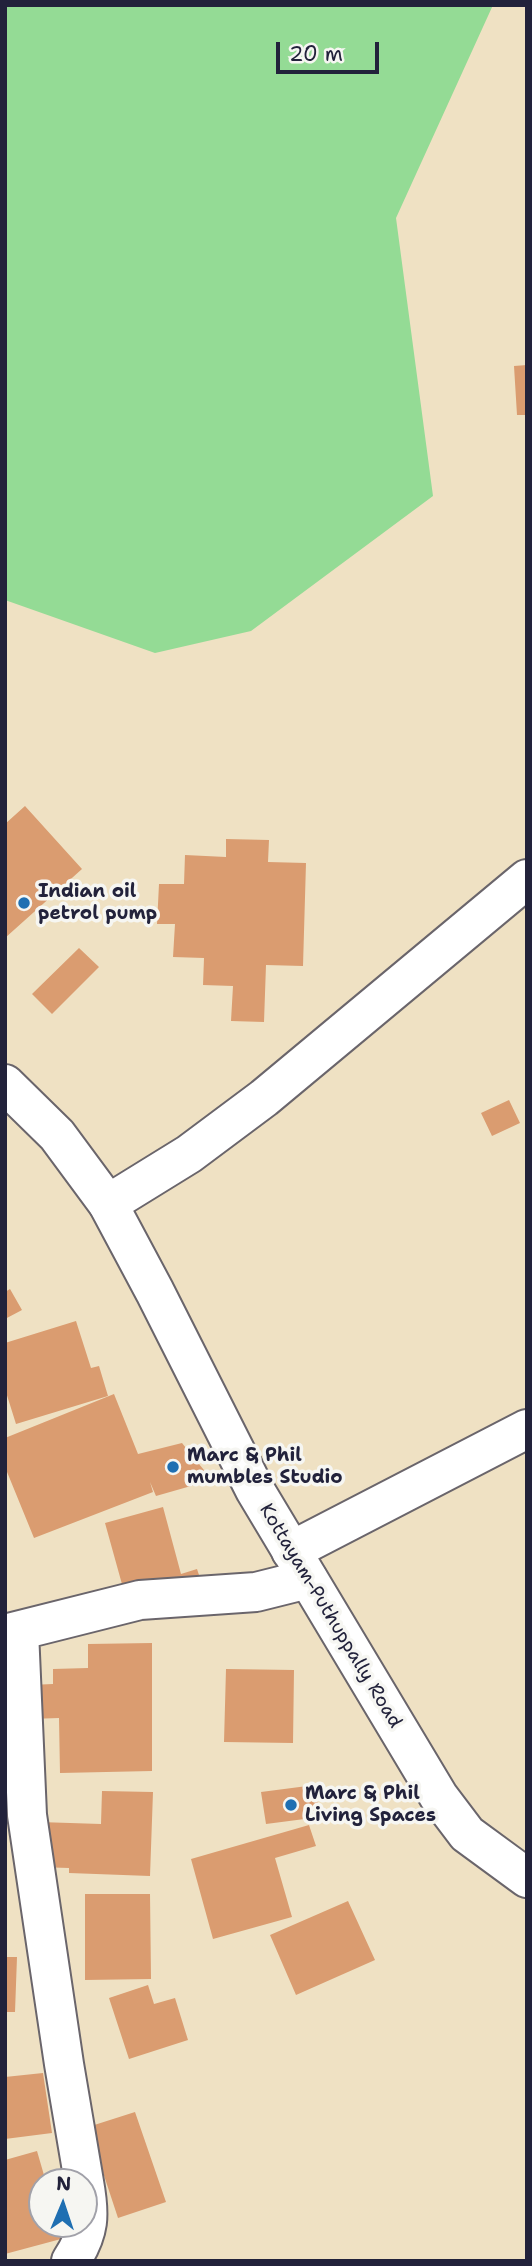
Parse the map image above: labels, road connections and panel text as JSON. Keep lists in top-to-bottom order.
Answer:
{
  "streets": {
    "street": ["Kottayam-Puthuppally Road"]
  },
  "places": ["Indian oil petrol pump", "Marc & Phil mumbles Studio", "Marc & Phil Living Spaces"],
  "scale_bar": "20 m",
  "north": "top"
}
